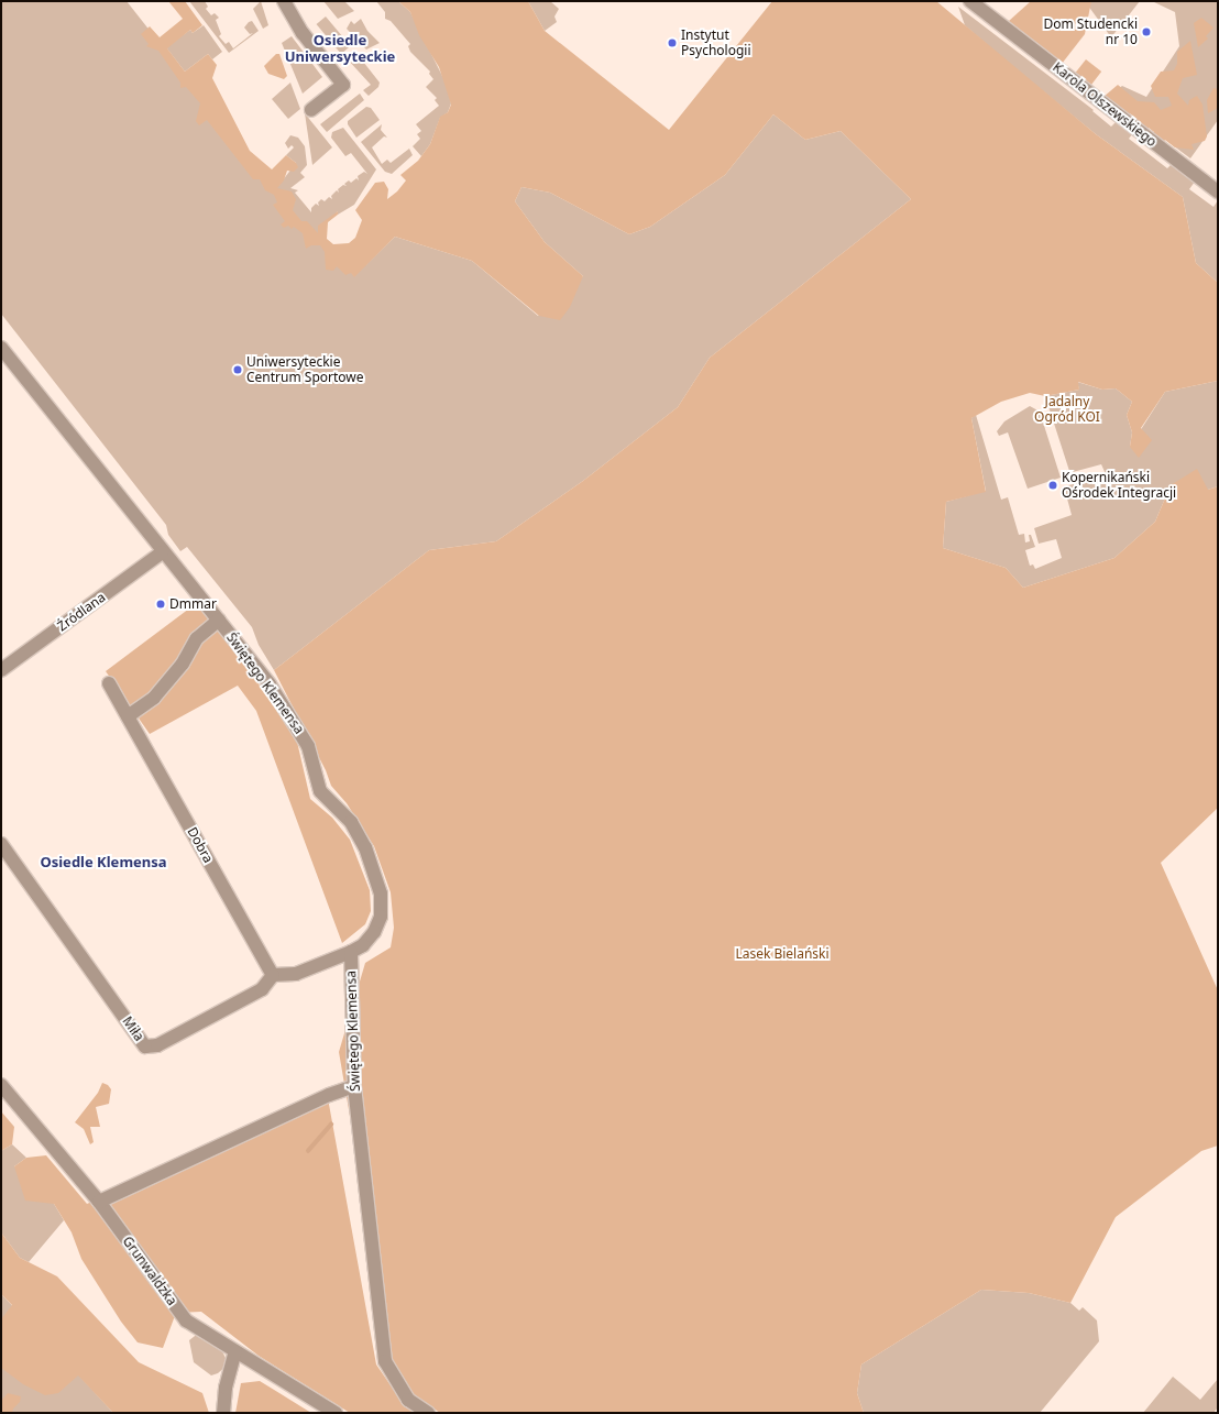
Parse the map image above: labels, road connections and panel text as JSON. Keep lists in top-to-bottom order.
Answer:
{
  "streets": {
    "street": [
      "Karola Olszewskiego",
      "Źródlana",
      "Świętego Klemensa",
      "Dobra",
      "Miła",
      "Grunwaldzka"
    ]
  },
  "crossings": [
    ["Źródlana", "Świętego Klemensa"],
    ["Dobra", "Miła"]
  ],
  "districts": ["Osiedle Uniwersyteckie", "Osiedle Klemensa"],
  "parks": ["Jadalny Ogród KOI", "Lasek Bielański"],
  "places": [
    "Dom Studencki nr 10",
    "Instytut Psychologii",
    "Uniwersyteckie Centrum Sportowe",
    "Kopernikański Ośrodek Integracji",
    "Dmmar"
  ]
}
